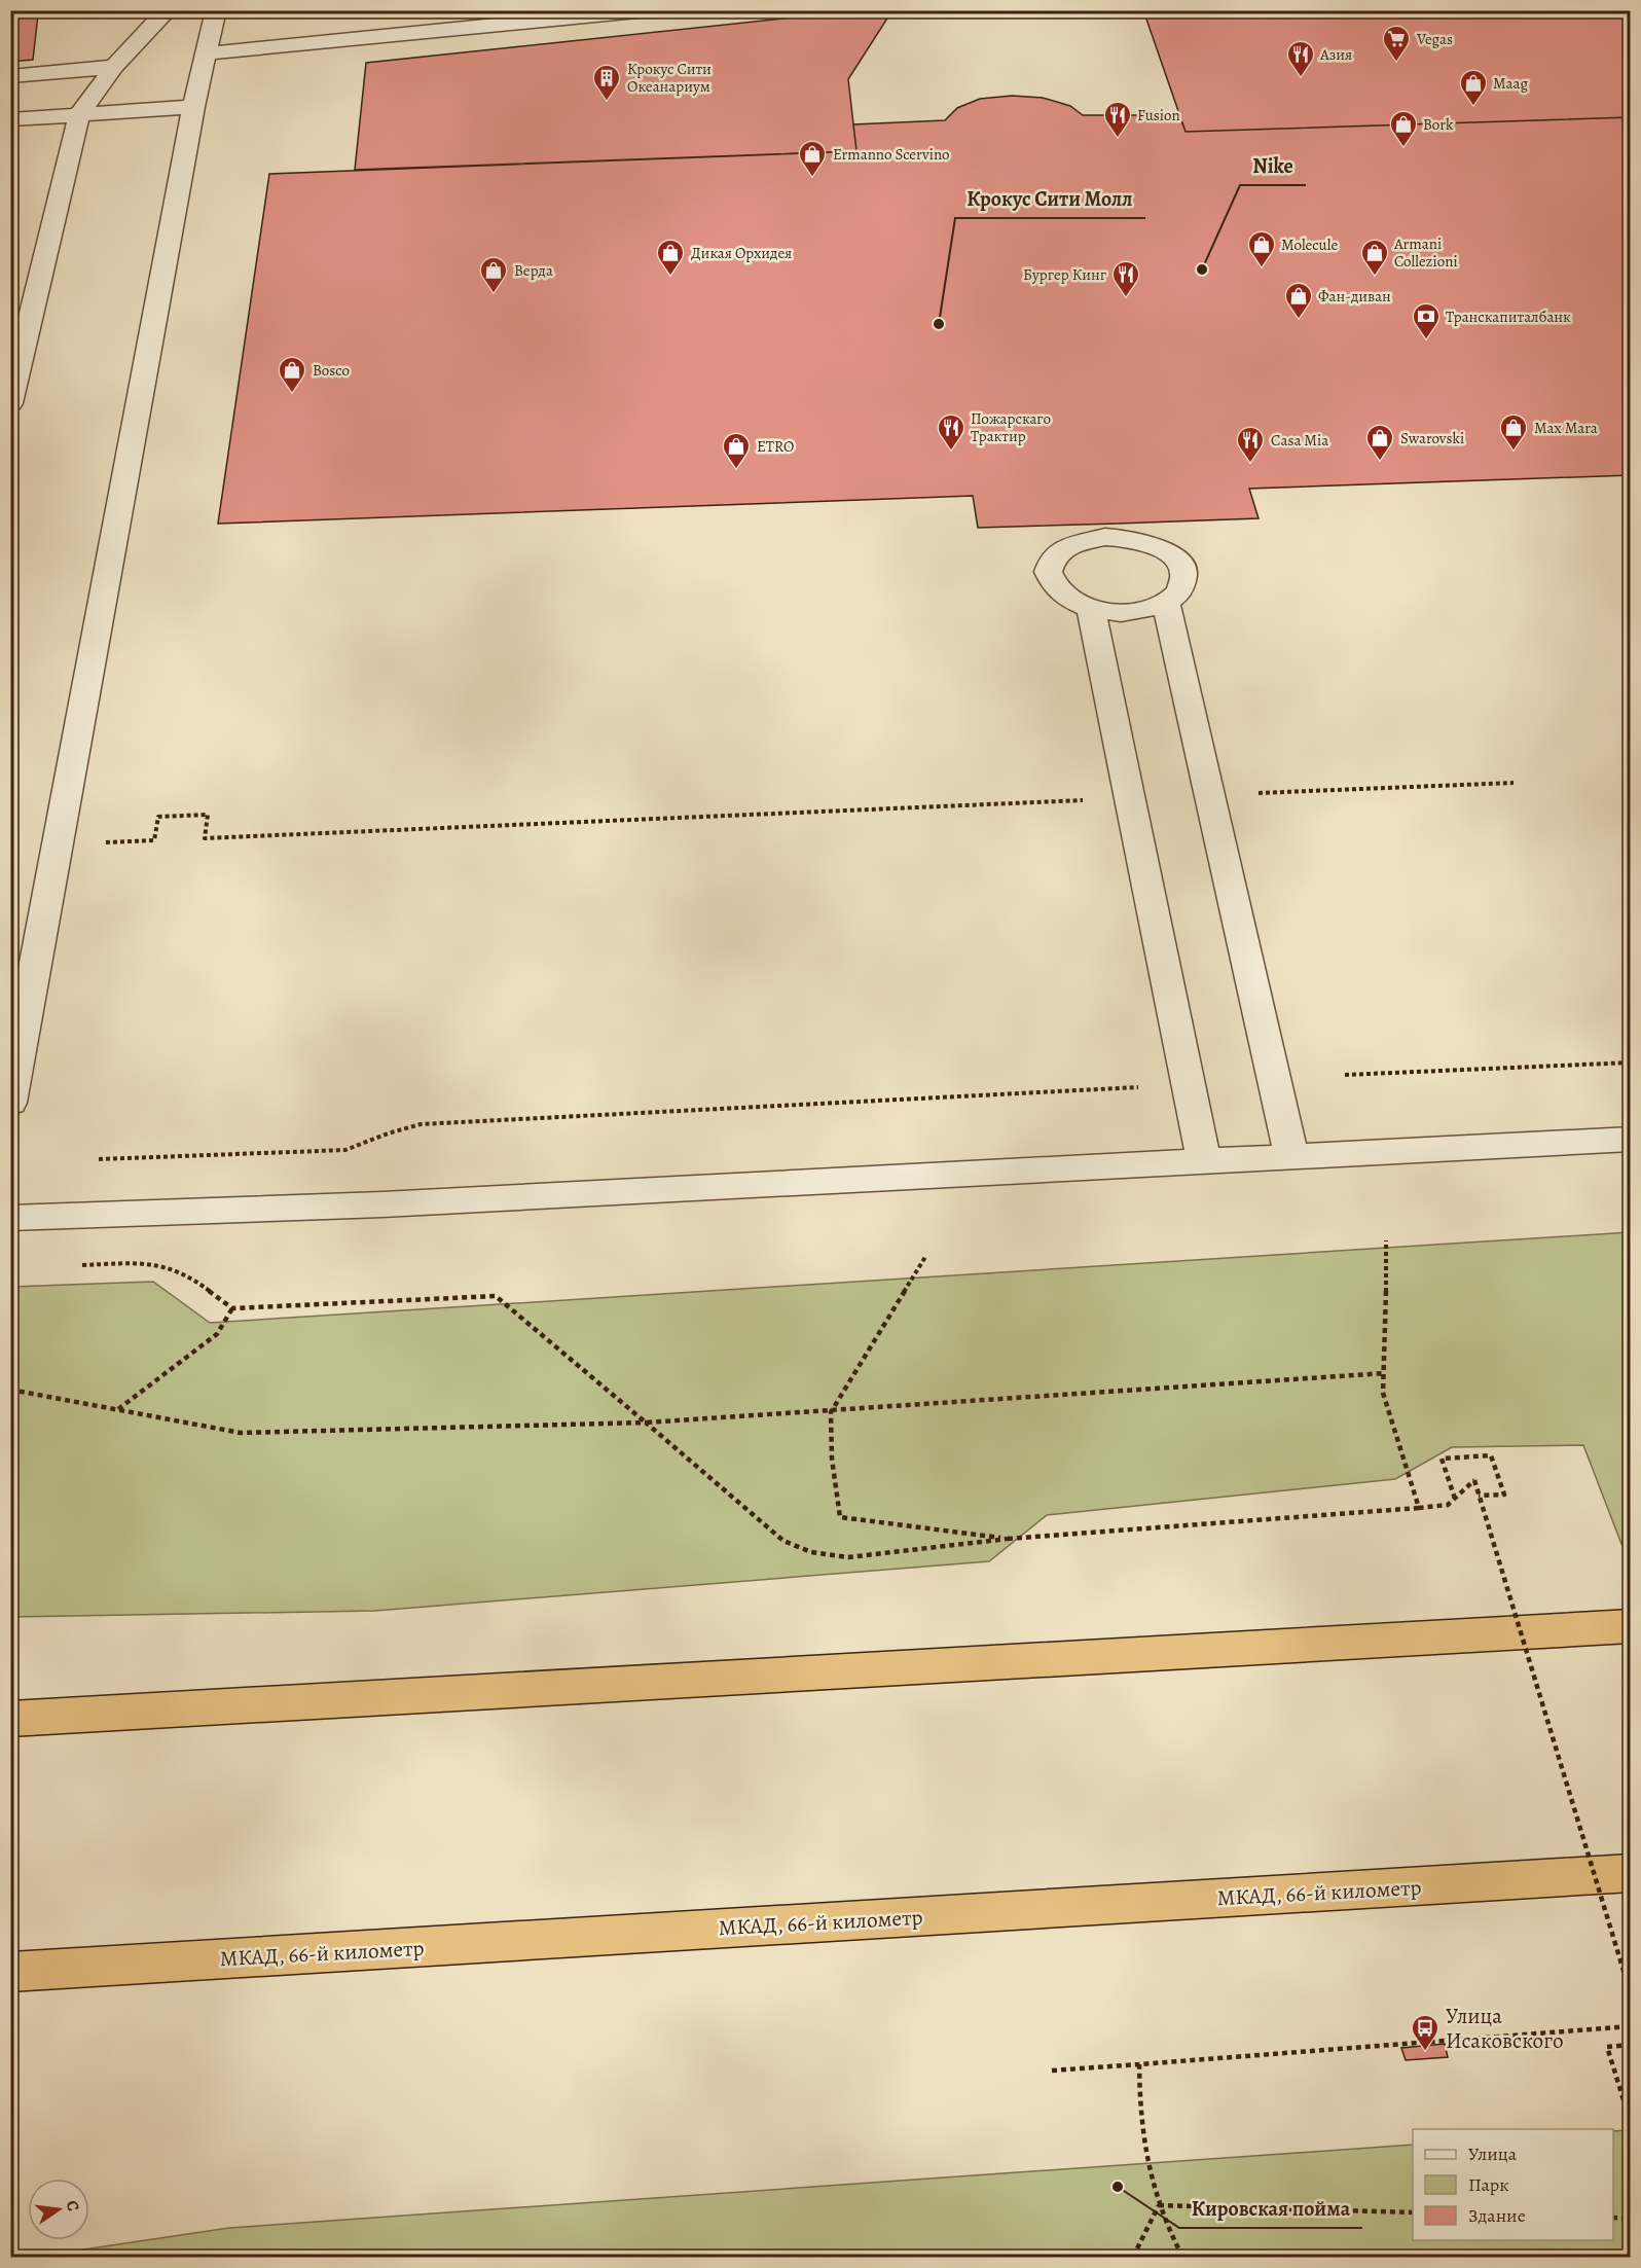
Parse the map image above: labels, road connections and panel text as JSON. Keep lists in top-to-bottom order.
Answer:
{
  "streets": {
    "highway": ["МКАД, 66-й километр"]
  },
  "places": {
    "supermarket": ["Vegas"],
    "restaurant": [
      "Азия",
      "Fusion",
      "Бургер Кинг",
      "Пожарскаго Трактир",
      "Casa Mia"
    ],
    "building": ["Крокус Сити Океанариум"],
    "shop": [
      "Maag",
      "Bork",
      "Ermanno Scervino",
      "Molecule",
      "Дикая Орхидея",
      "Armani Collezioni",
      "Верда",
      "Фан-диван",
      "Bosco",
      "Max Mara",
      "Swarovski",
      "ETRO"
    ],
    "other": ["Nike", "Крокус Сити Молл", "Кировская пойма"],
    "bank": ["Транскапиталбанк"],
    "bus stop": ["Улица Исаковского"]
  },
  "legend": ["Улица", "Парк", "Здание"],
  "north": "right"
}
